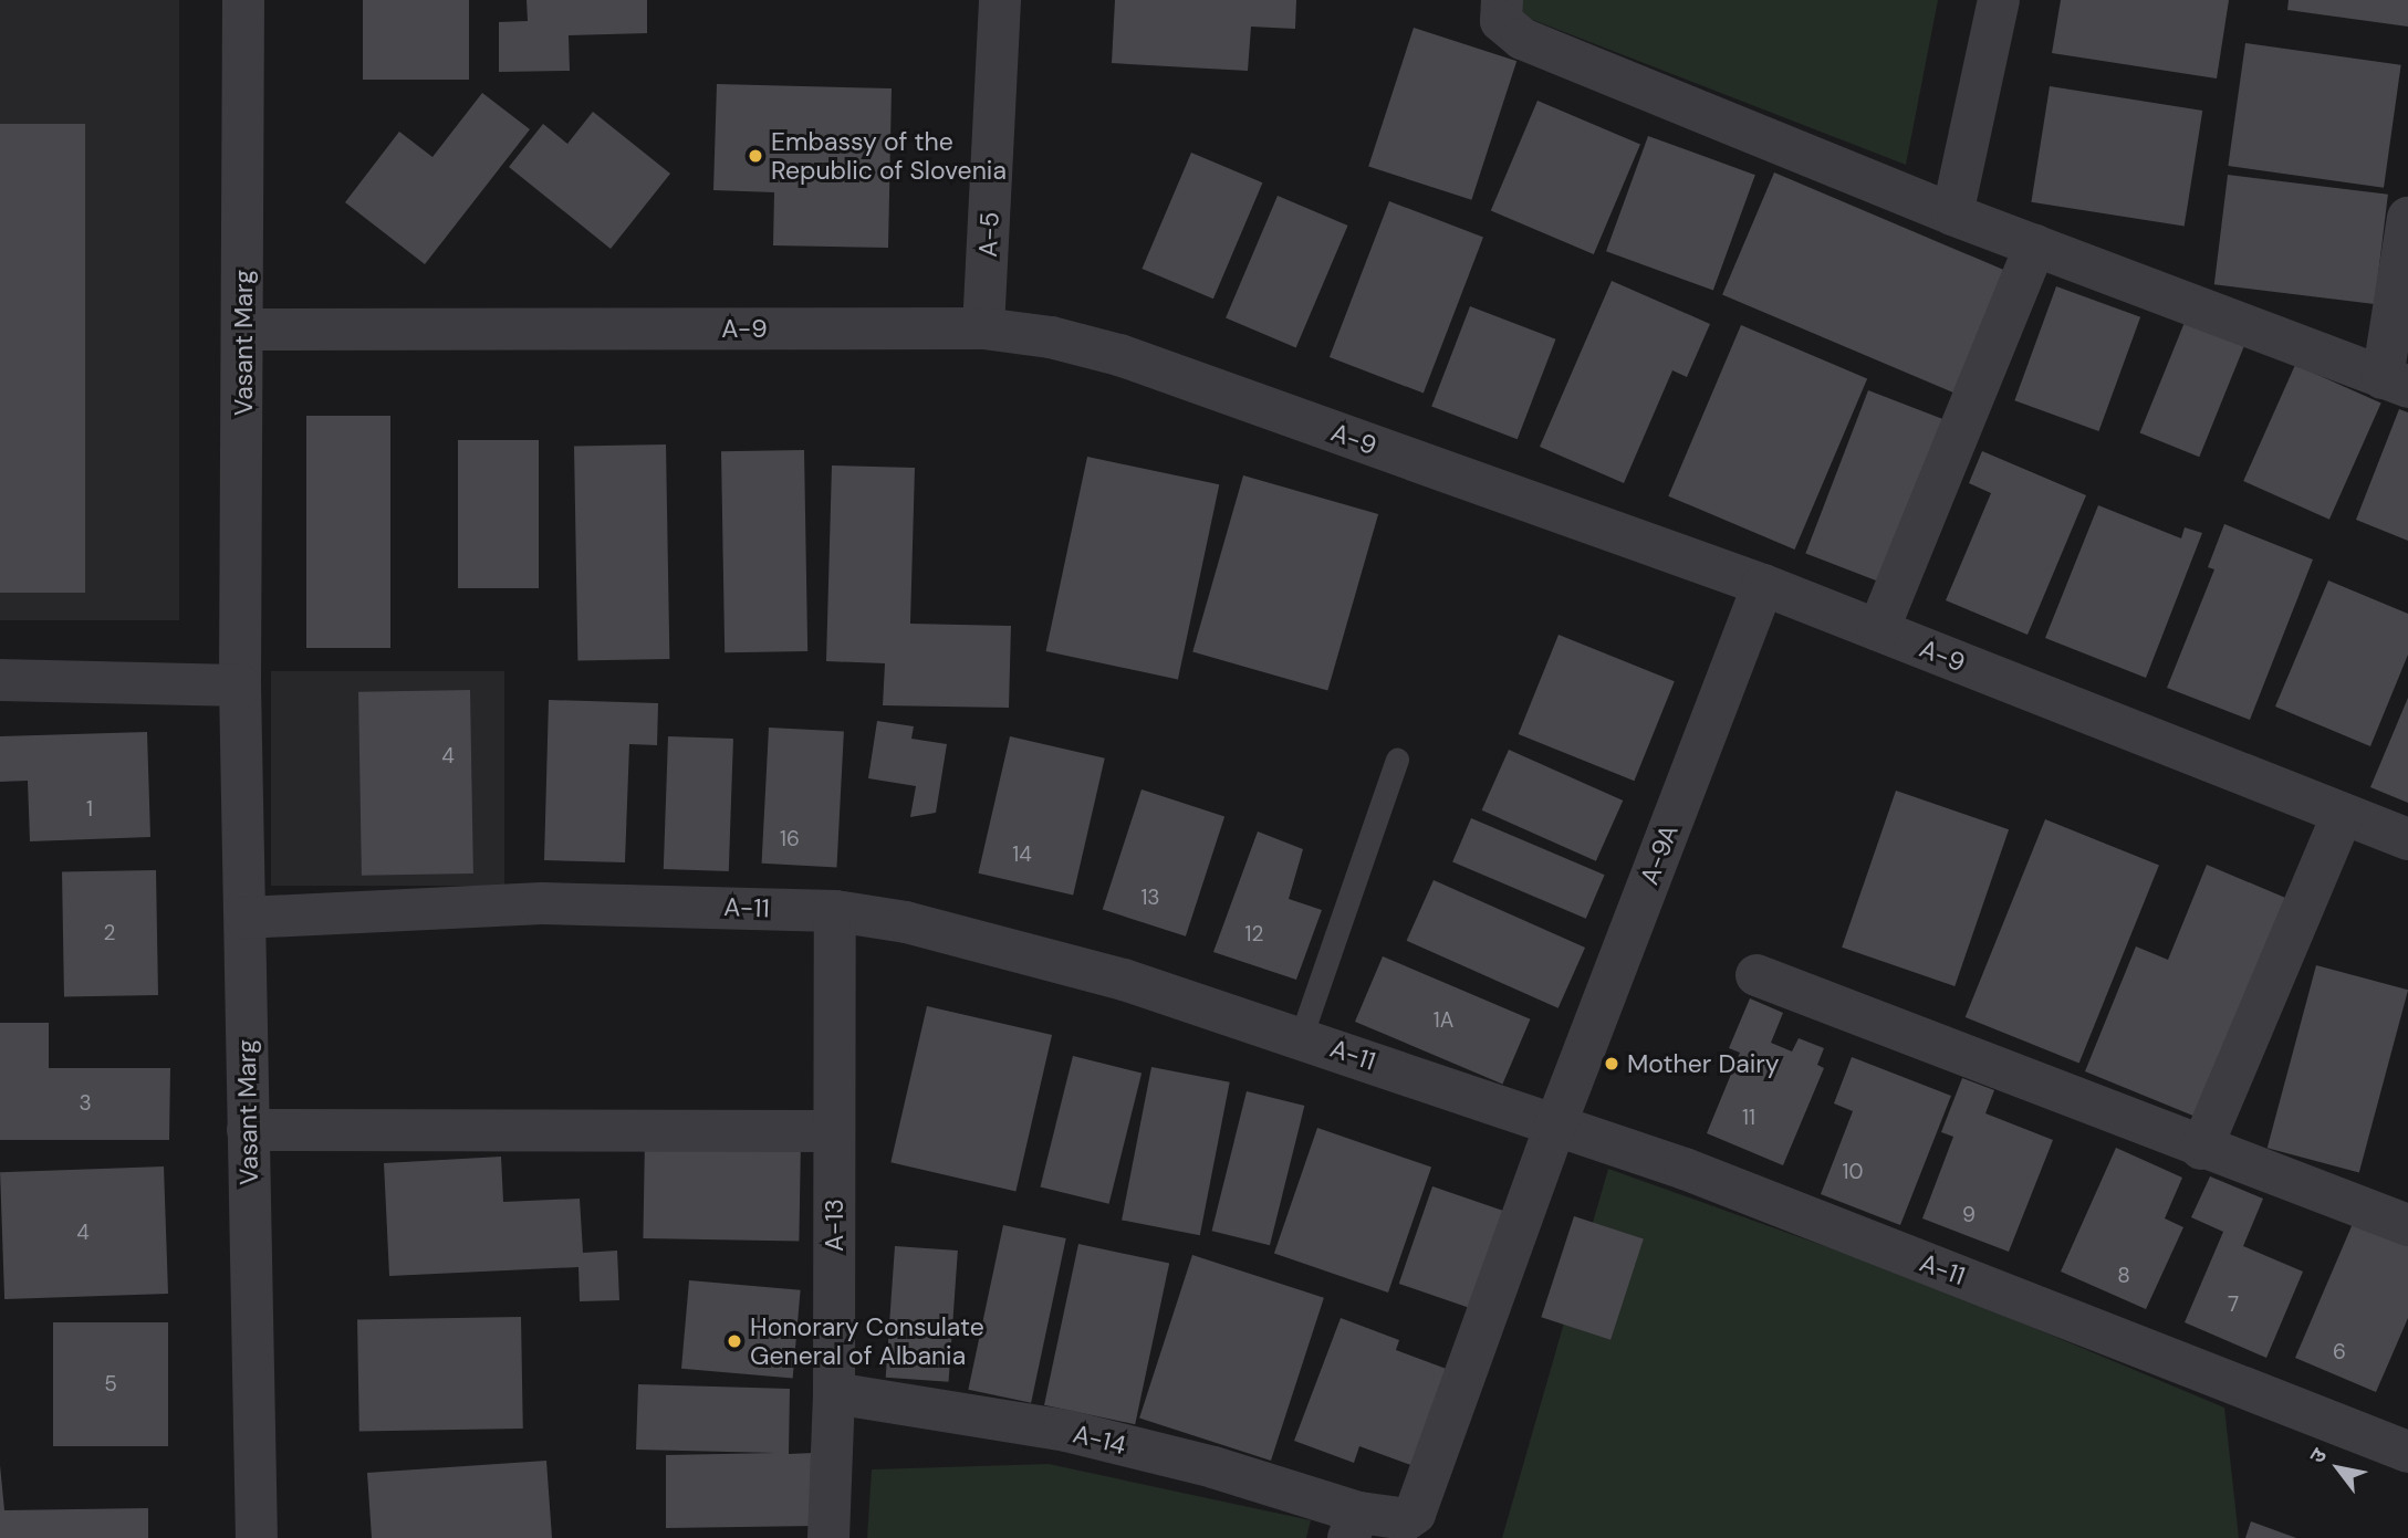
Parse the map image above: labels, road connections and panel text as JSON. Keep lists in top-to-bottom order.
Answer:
{
  "streets": {
    "street": [
      "A-5",
      "A-9",
      "Vasant Marg",
      "A-9A",
      "A-11",
      "A-13",
      "A-14"
    ]
  },
  "crossings": [
    ["A-5", "A-9"],
    ["A-9", "Vasant Marg"],
    ["A-9", "A-9A"],
    ["Vasant Marg", "A-11"],
    ["A-9A", "A-11"],
    ["A-9A", "A-14"],
    ["A-11", "A-13"],
    ["A-13", "A-14"]
  ],
  "places": ["Embassy of the Republic of Slovenia", "Mother Dairy", "Honorary Consulate General of Albania"],
  "house_numbers": [
    "4",
    "1",
    "16",
    "14",
    "13",
    "2",
    "12",
    "1A",
    "3",
    "11",
    "10",
    "9",
    "4",
    "8",
    "7",
    "6",
    "5"
  ],
  "north": "top left"
}
